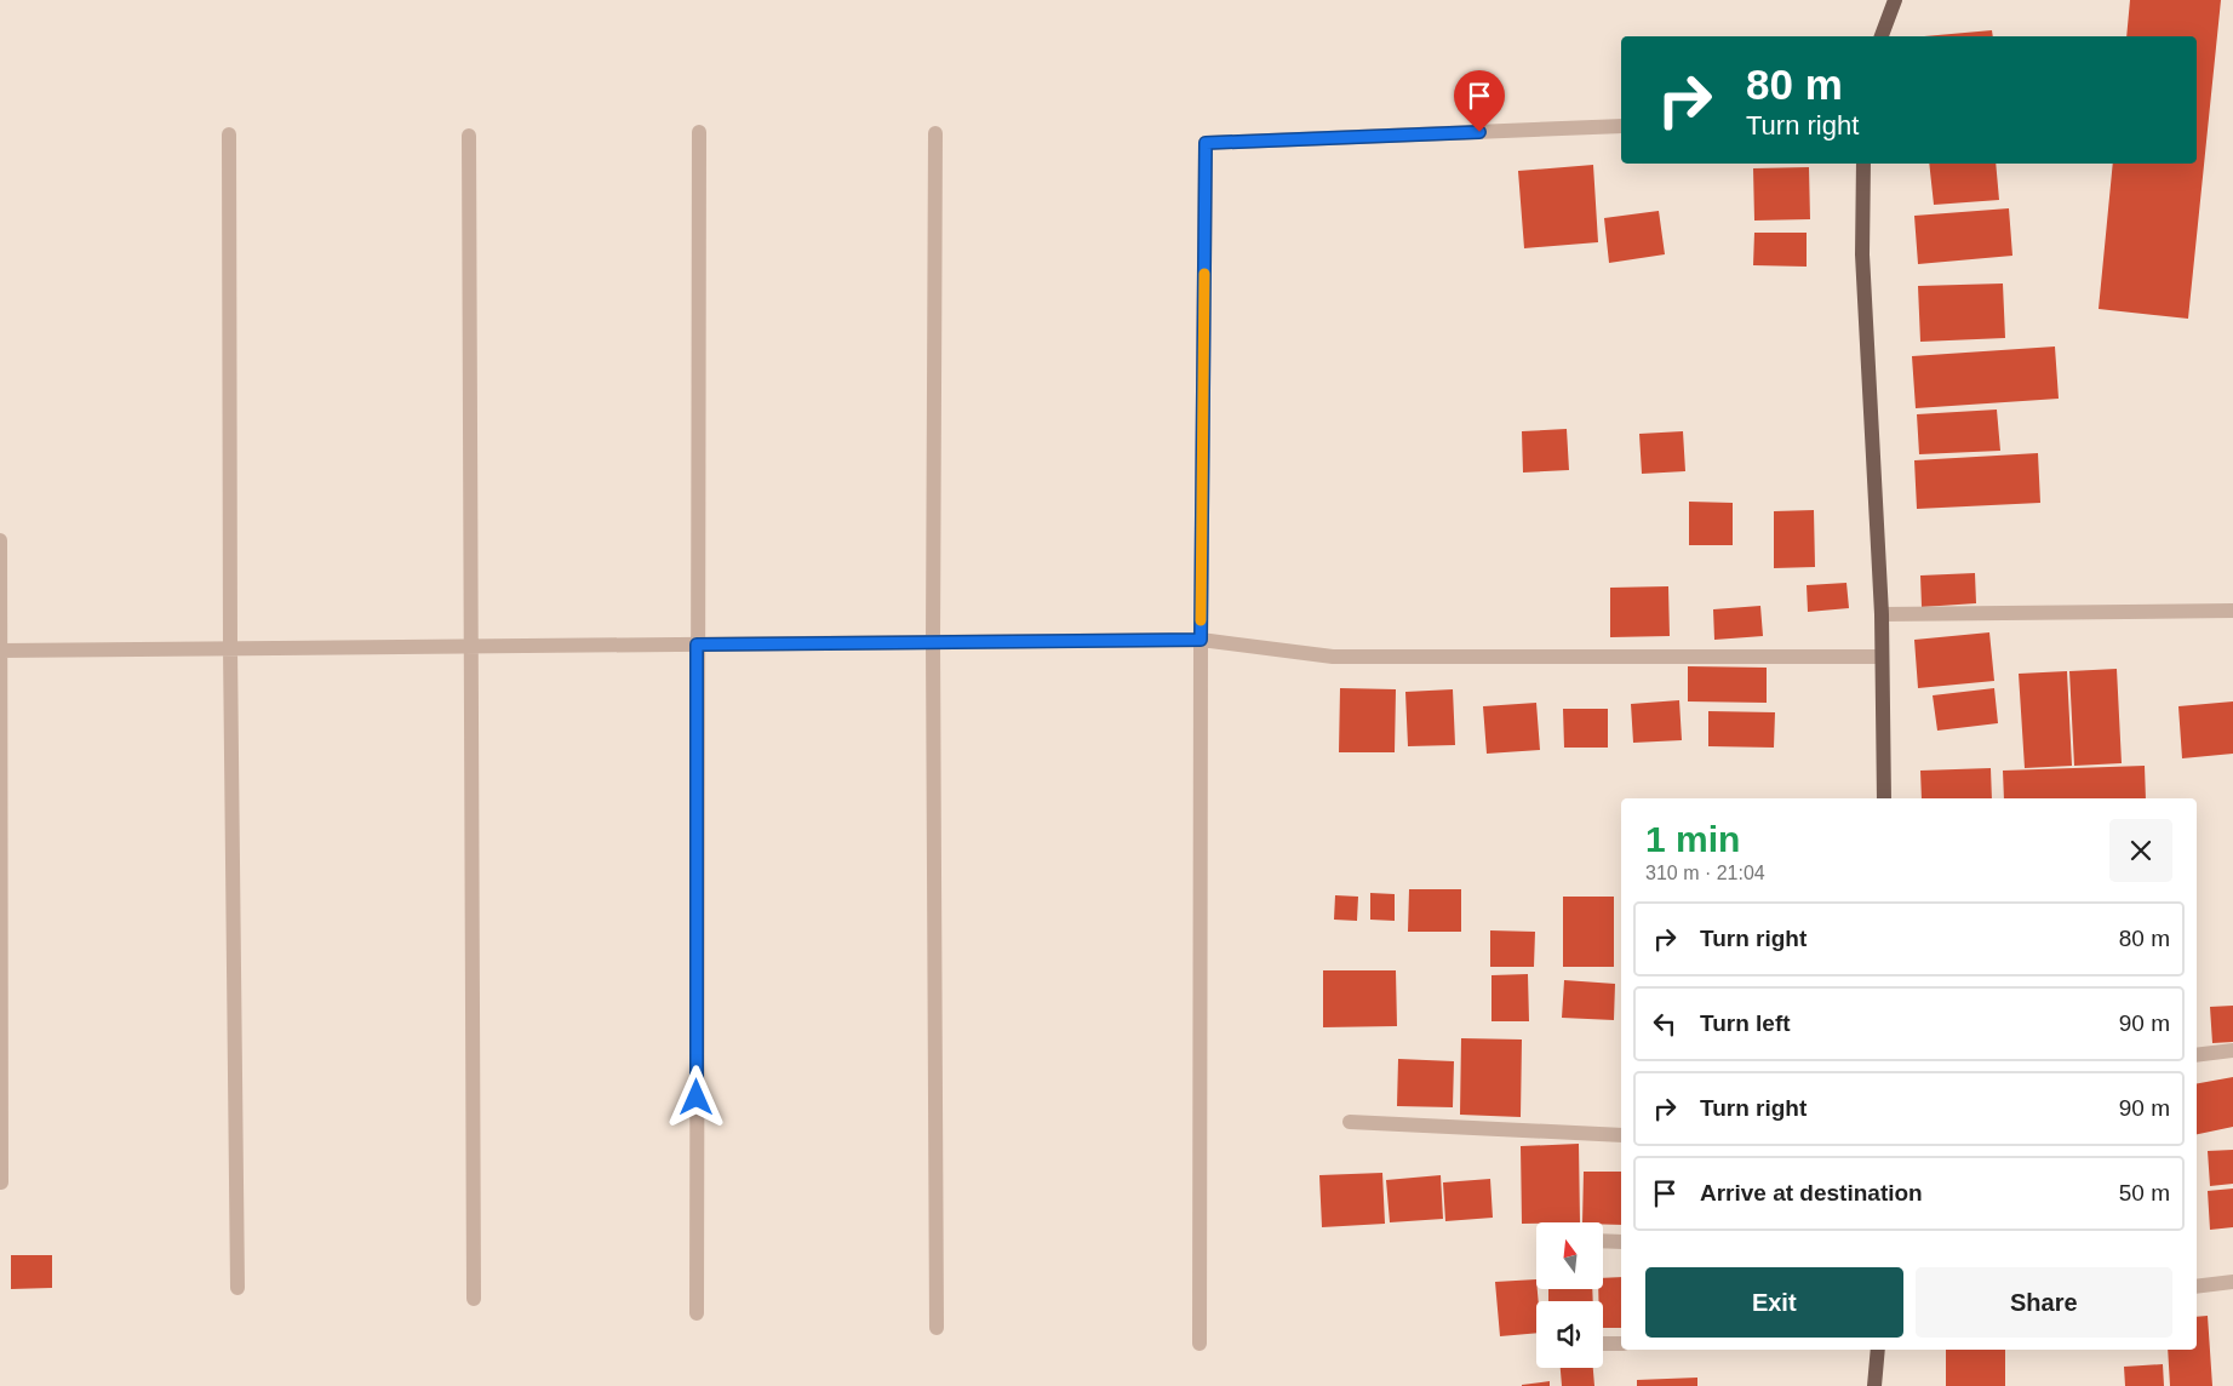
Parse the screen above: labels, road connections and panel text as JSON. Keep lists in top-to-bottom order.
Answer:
{
  "north": "top",
  "page": {
    "turn": ["80 m", "Turn right"],
    "heading": ["1 min", "310 m · 21:04"],
    "list": [
      {
        "name": "Turn right",
        "value": "80 m"
      },
      {
        "name": "Turn left",
        "value": "90 m"
      },
      {
        "name": "Turn right",
        "value": "90 m"
      },
      {
        "name": "Arrive at destination",
        "value": "50 m"
      }
    ],
    "buttons": ["Exit", "Share"]
  }
}
